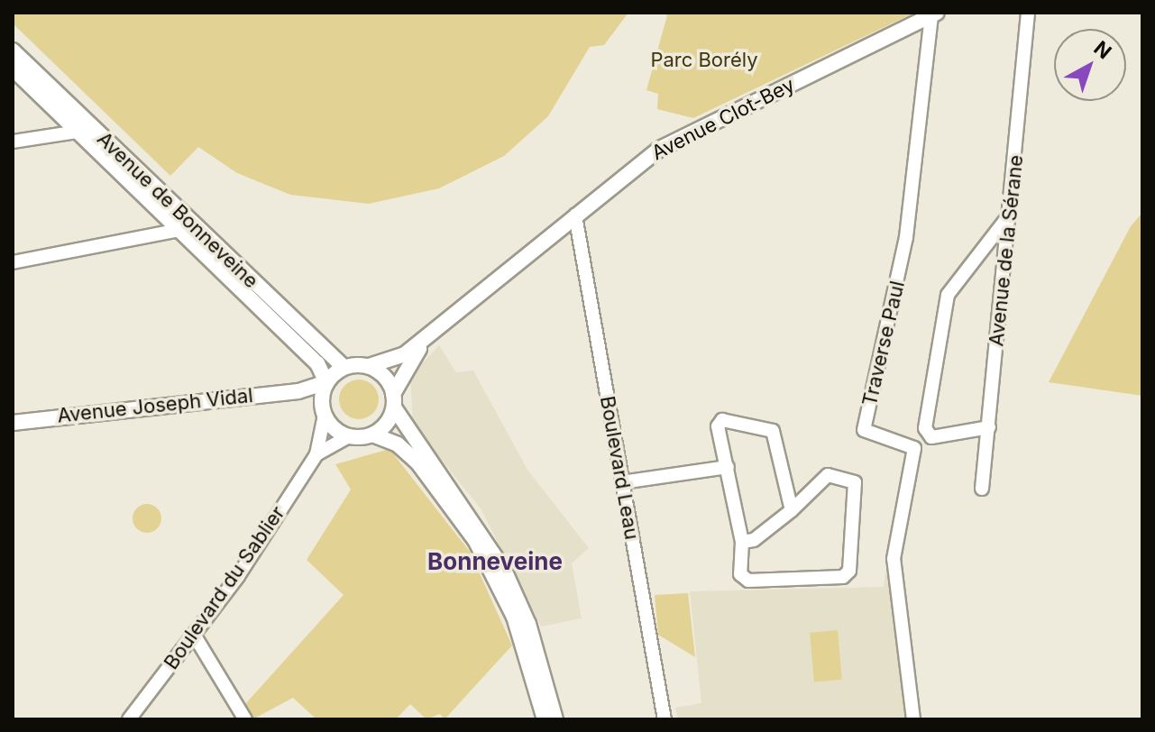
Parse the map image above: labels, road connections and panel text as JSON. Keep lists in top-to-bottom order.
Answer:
{
  "streets": {
    "street": [
      "Avenue Clot-Bey",
      "Avenue de Bonneveine",
      "Avenue de la Sérane",
      "Traverse Paul",
      "Avenue Joseph Vidal",
      "Boulevard Leau",
      "Boulevard du Sablier"
    ]
  },
  "crossings": [
    ["Avenue Clot-Bey", "Avenue de Bonneveine"],
    ["Avenue Clot-Bey", "Traverse Paul"],
    ["Avenue Clot-Bey", "Avenue Joseph Vidal"],
    ["Avenue Clot-Bey", "Boulevard Leau"],
    ["Avenue Clot-Bey", "Boulevard du Sablier"],
    ["Avenue de Bonneveine", "Avenue Joseph Vidal"],
    ["Avenue de Bonneveine", "Boulevard du Sablier"],
    ["Avenue Joseph Vidal", "Boulevard du Sablier"]
  ],
  "districts": ["Bonneveine"],
  "parks": ["Parc Borély"],
  "north": "top right"
}
